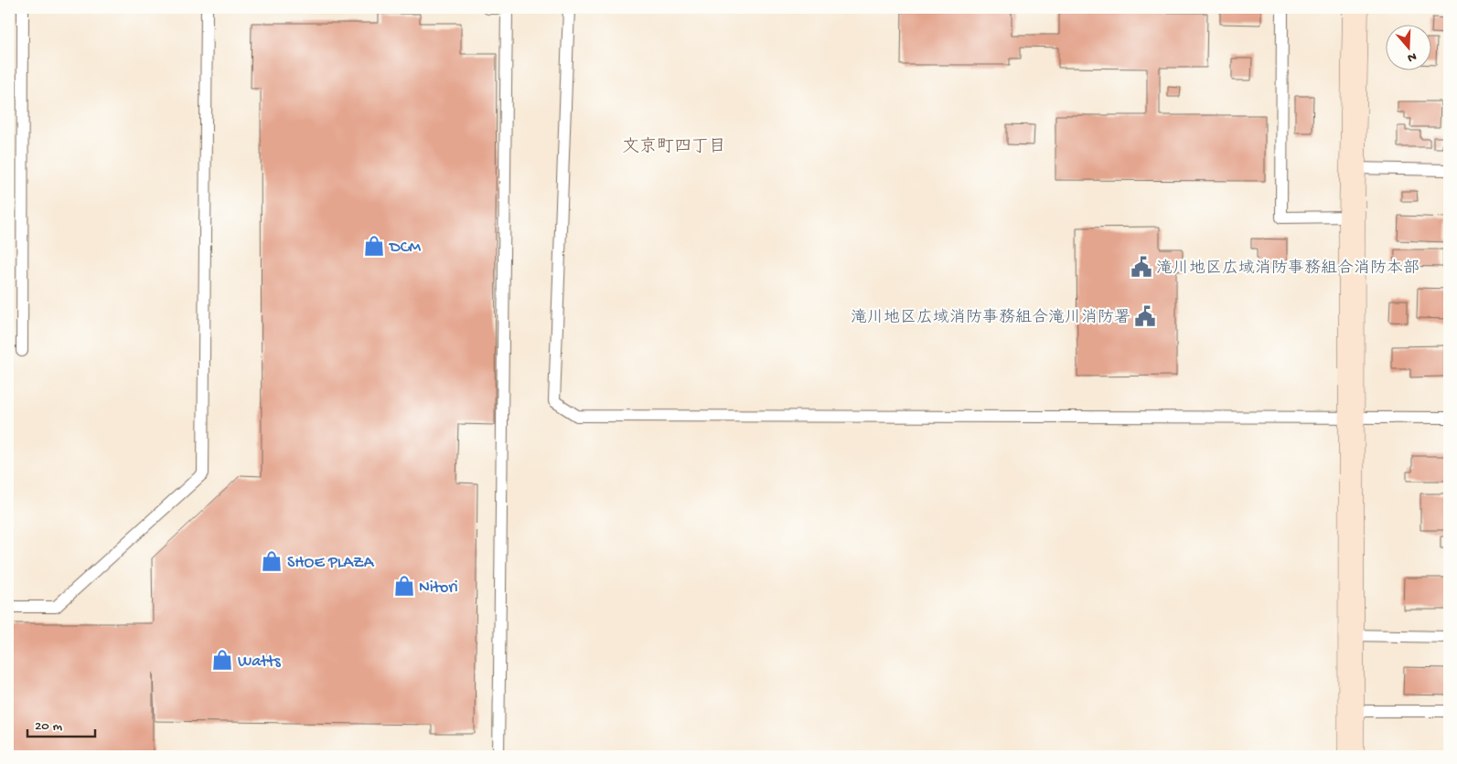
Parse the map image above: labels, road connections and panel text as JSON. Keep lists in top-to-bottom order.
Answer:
{
  "districts": ["文京町四丁目"],
  "places": {
    "shop": [
      "DCM",
      "SHOE PLAZA",
      "Nitori",
      "Watts"
    ],
    "public building": ["滝川地区広域消防事務組合消防本部", "滝川地区広域消防事務組合滝川消防署"]
  },
  "scale_bar": "20 m",
  "north": "bottom"
}
